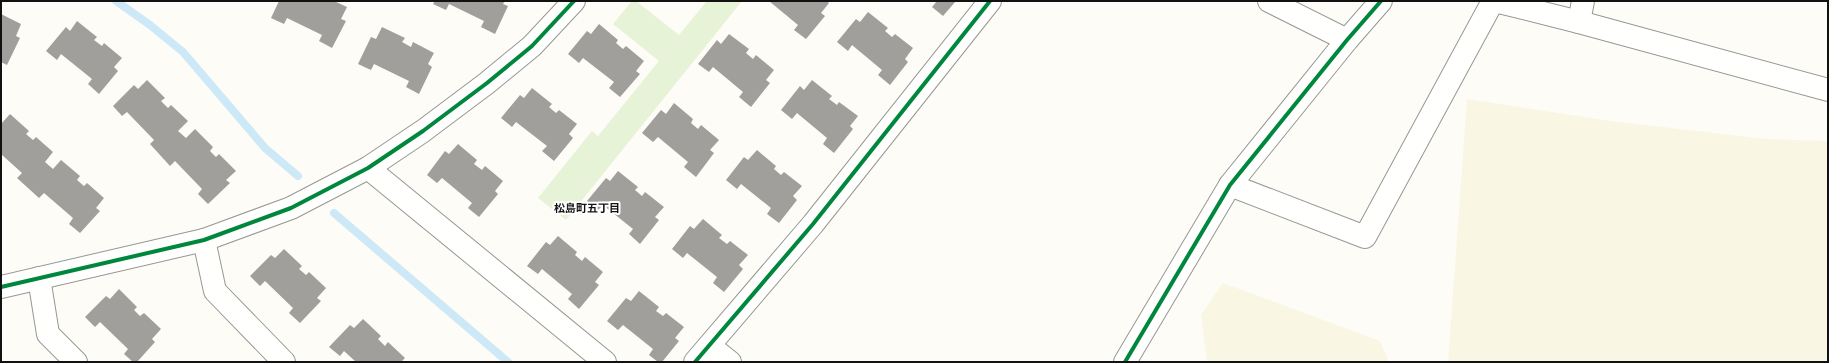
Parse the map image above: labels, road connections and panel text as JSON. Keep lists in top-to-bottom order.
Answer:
{
  "districts": ["松島町五丁目"]
}
